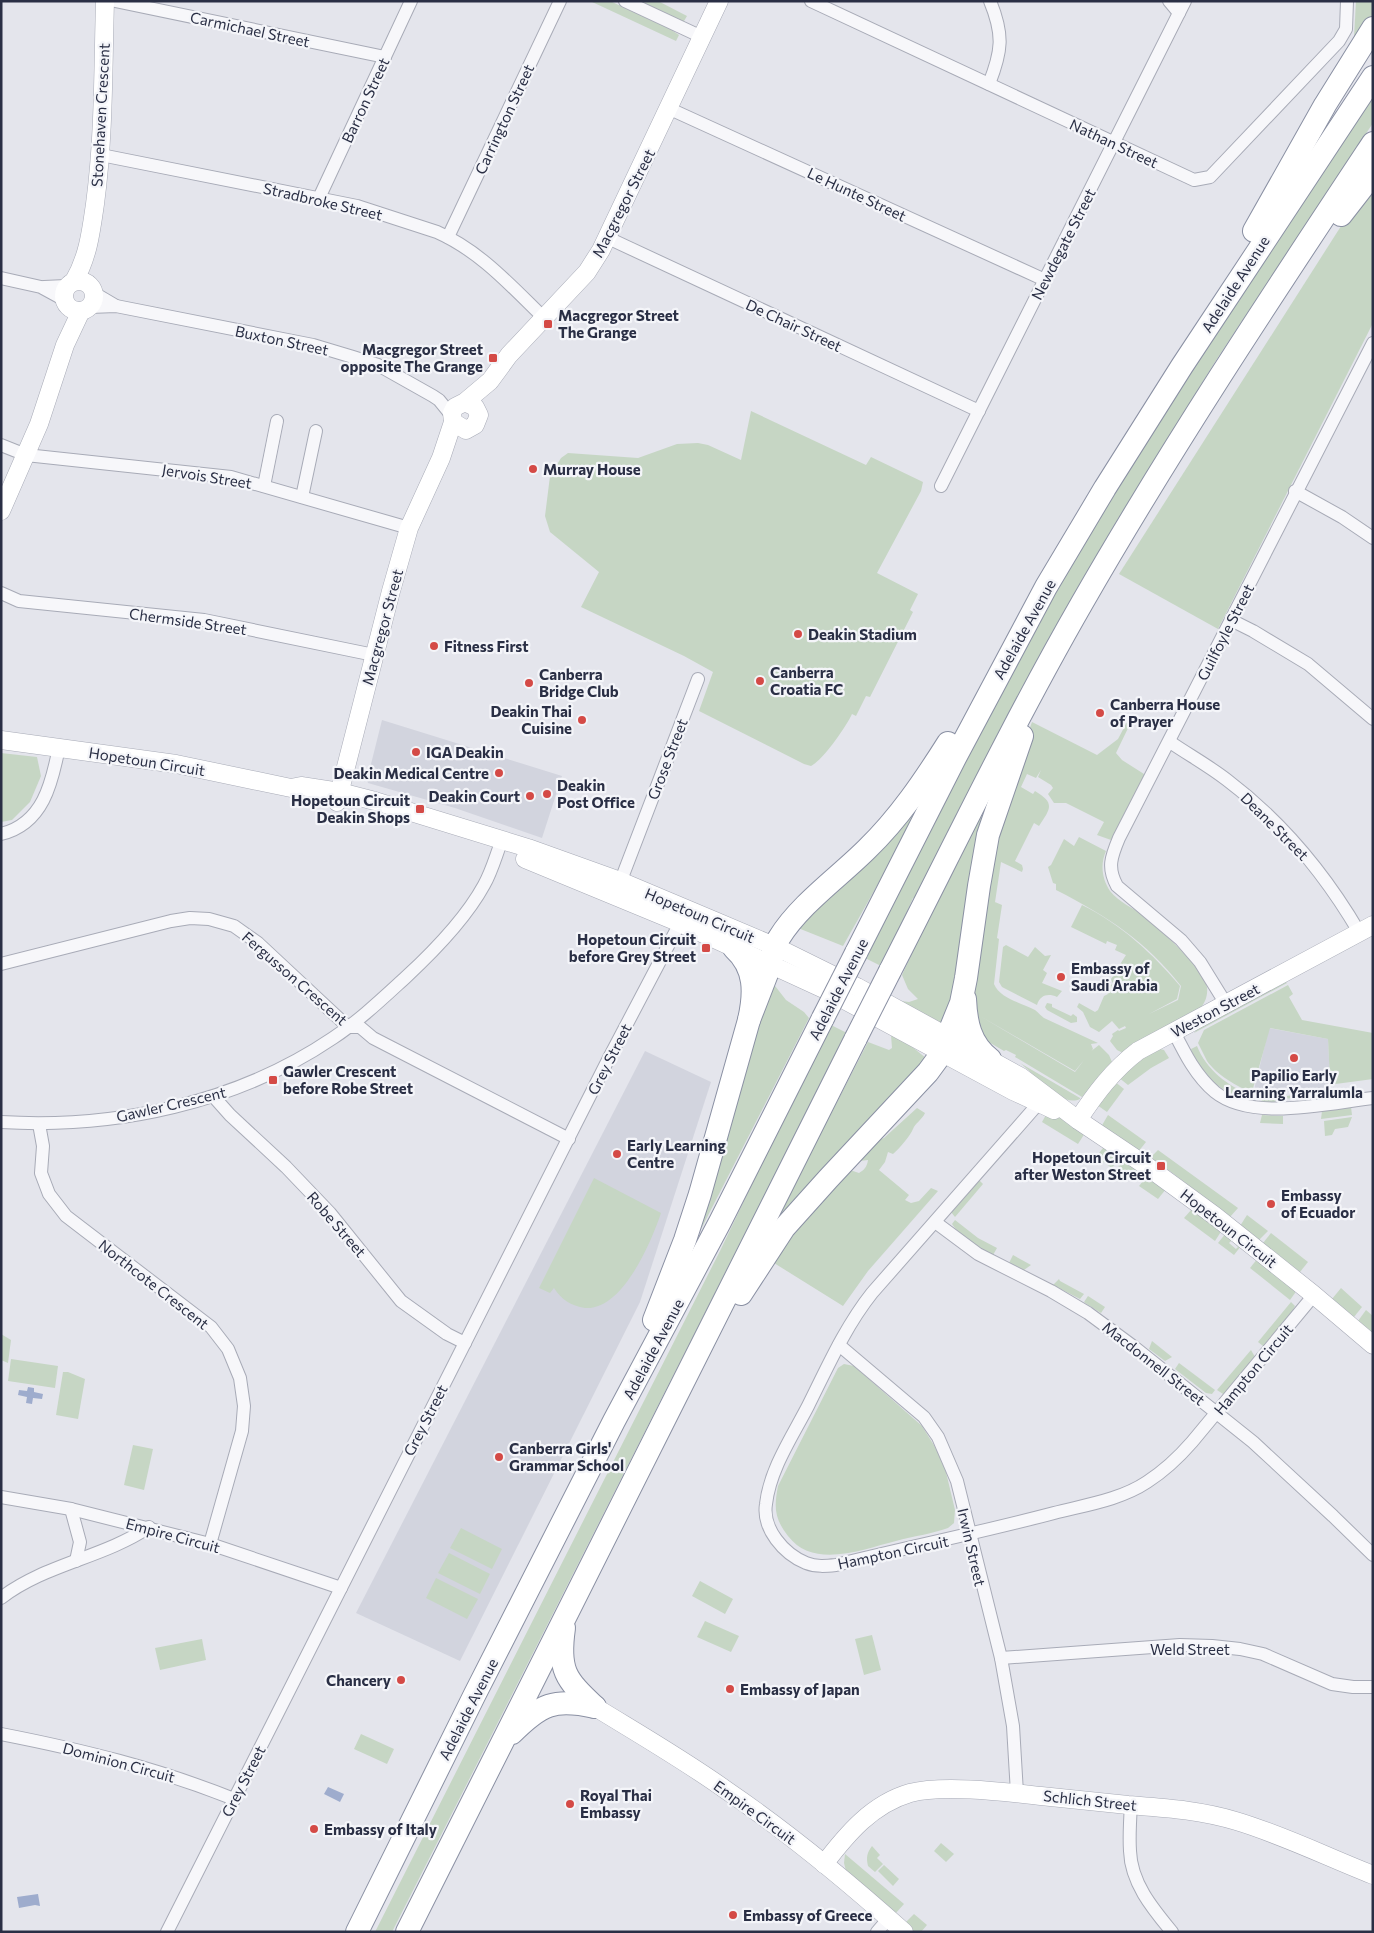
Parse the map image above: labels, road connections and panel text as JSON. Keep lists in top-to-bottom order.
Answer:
{
  "streets": {
    "highway": ["Adelaide Avenue"],
    "street": [
      "Carmichael Street",
      "Barron Street",
      "Stonehaven Crescent",
      "Carrington Street",
      "Nathan Street",
      "Le Hunte Street",
      "Stradbroke Street",
      "Macgregor Street",
      "Newdegate Street",
      "De Chair Street",
      "Buxton Street",
      "Jervois Street",
      "Chermside Street",
      "Guilfoyle Street",
      "Grose Street",
      "Hopetoun Circuit",
      "Deane Street",
      "Fergusson Crescent",
      "Weston Street",
      "Grey Street",
      "Gawler Crescent",
      "Robe Street",
      "Northcote Crescent",
      "Macdonnell Street",
      "Hampton Circuit",
      "Empire Circuit",
      "Irwin Street",
      "Weld Street",
      "Dominion Circuit",
      "Schlich Street"
    ]
  },
  "crossings": [
    ["Carmichael Street", "Barron Street"],
    ["Barron Street", "Stradbroke Street"],
    ["Stonehaven Crescent", "Stradbroke Street"],
    ["Stonehaven Crescent", "Buxton Street"],
    ["Stonehaven Crescent", "Jervois Street"],
    ["Carrington Street", "Stradbroke Street"],
    ["Nathan Street", "Newdegate Street"],
    ["Le Hunte Street", "Macgregor Street"],
    ["Le Hunte Street", "Newdegate Street"],
    ["Stradbroke Street", "Macgregor Street"],
    ["Macgregor Street", "De Chair Street"],
    ["Macgregor Street", "Buxton Street"],
    ["Macgregor Street", "Jervois Street"],
    ["Macgregor Street", "Chermside Street"],
    ["Macgregor Street", "Hopetoun Circuit"],
    ["Newdegate Street", "De Chair Street"],
    ["Guilfoyle Street", "Deane Street"],
    ["Guilfoyle Street", "Weston Street"],
    ["Grose Street", "Hopetoun Circuit"],
    ["Hopetoun Circuit", "Weston Street"],
    ["Hopetoun Circuit", "Grey Street"],
    ["Hopetoun Circuit", "Gawler Crescent"],
    ["Hopetoun Circuit", "Hampton Circuit"],
    ["Deane Street", "Weston Street"],
    ["Fergusson Crescent", "Grey Street"],
    ["Fergusson Crescent", "Gawler Crescent"],
    ["Grey Street", "Robe Street"],
    ["Grey Street", "Empire Circuit"],
    ["Grey Street", "Dominion Circuit"],
    ["Gawler Crescent", "Robe Street"],
    ["Gawler Crescent", "Northcote Crescent"],
    ["Northcote Crescent", "Empire Circuit"],
    ["Macdonnell Street", "Hampton Circuit"],
    ["Hampton Circuit", "Irwin Street"],
    ["Empire Circuit", "Schlich Street"],
    ["Irwin Street", "Weld Street"],
    ["Irwin Street", "Schlich Street"]
  ],
  "places": {
    "transit": [
      "Macgregor Street The Grange",
      "Macgregor Street opposite The Grange",
      "Hopetoun Circuit Deakin Shops",
      "Hopetoun Circuit before Grey Street",
      "Gawler Crescent before Robe Street",
      "Hopetoun Circuit after Weston Street"
    ],
    "other": [
      "Murray House",
      "Deakin Stadium",
      "Fitness First",
      "Canberra Croatia FC",
      "Canberra Bridge Club",
      "Canberra House of Prayer",
      "Deakin Thai Cuisine",
      "IGA Deakin",
      "Deakin Medical Centre",
      "Deakin Post Office",
      "Deakin Court",
      "Embassy of Saudi Arabia",
      "Papilio Early Learning Yarralumla",
      "Early Learning Centre",
      "Embassy of Ecuador",
      "Canberra Girls' Grammar School",
      "Chancery",
      "Embassy of Japan",
      "Royal Thai Embassy",
      "Embassy of Italy",
      "Embassy of Greece"
    ]
  }
}
